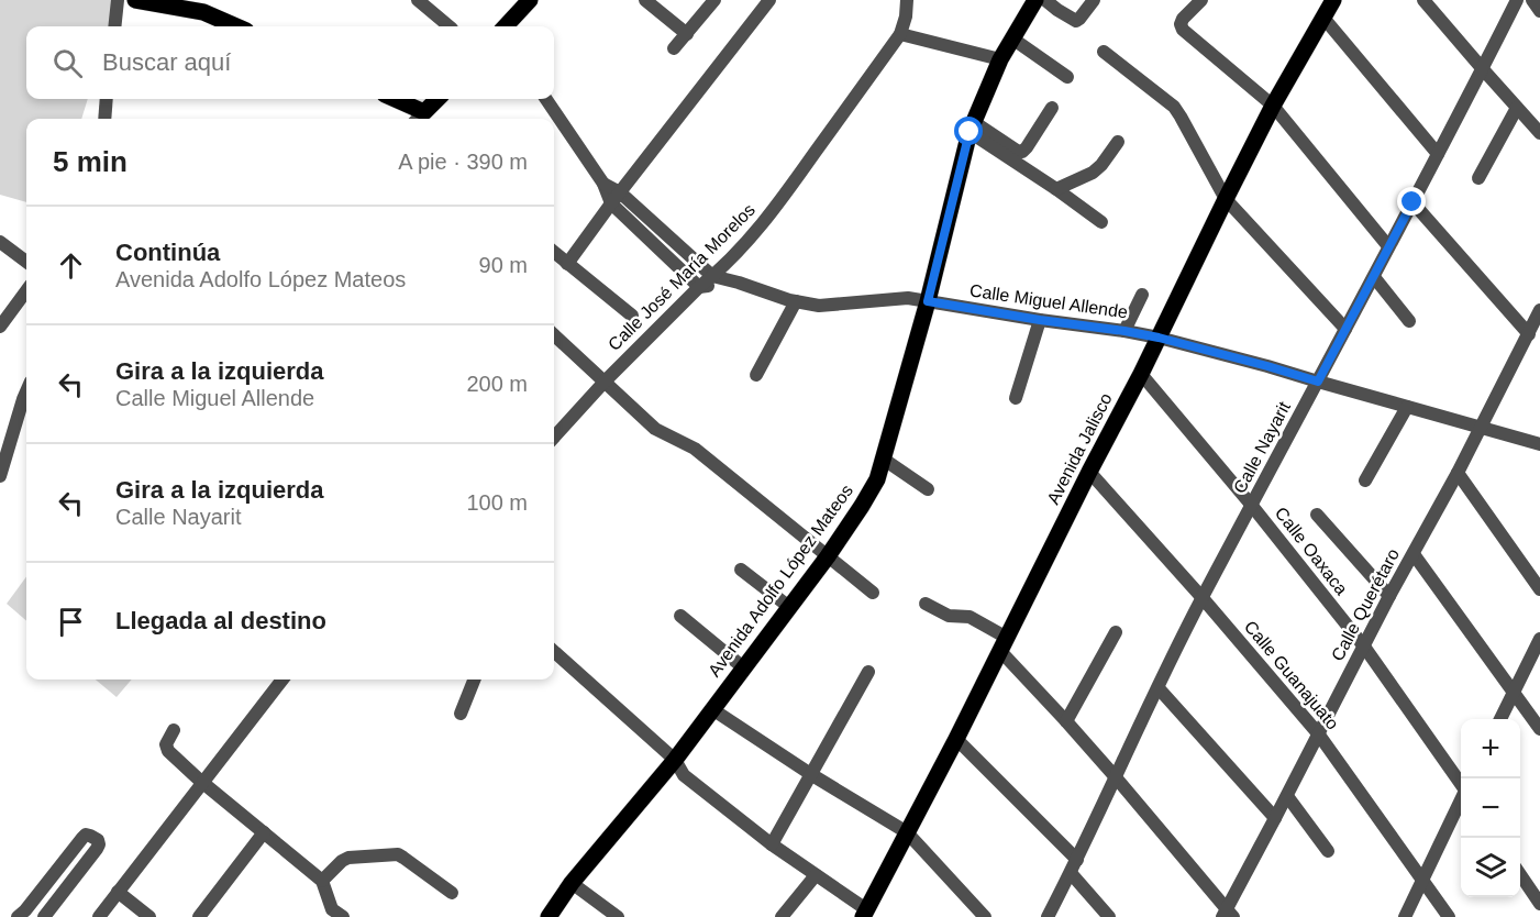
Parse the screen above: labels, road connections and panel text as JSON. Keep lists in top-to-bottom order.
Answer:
{
  "streets": {
    "main road": ["Avenida Jalisco", "Avenida Adolfo López Mateos"],
    "street": [
      "Calle José María Morelos",
      "Calle Miguel Allende",
      "Calle Nayarit",
      "Calle Oaxaca",
      "Calle Querétaro",
      "Calle Guanajuato"
    ]
  },
  "crossings": [
    ["Calle José María Morelos", "Calle Miguel Allende"],
    ["Calle Miguel Allende", "Calle Nayarit"],
    ["Calle Miguel Allende", "Avenida Jalisco"],
    ["Calle Miguel Allende", "Avenida Adolfo López Mateos"],
    ["Calle Miguel Allende", "Calle Querétaro"],
    ["Calle Nayarit", "Calle Oaxaca"],
    ["Calle Nayarit", "Calle Guanajuato"],
    ["Avenida Jalisco", "Calle Oaxaca"],
    ["Avenida Jalisco", "Calle Guanajuato"],
    ["Calle Oaxaca", "Calle Querétaro"],
    ["Calle Querétaro", "Calle Guanajuato"]
  ],
  "page": {
    "search": "Buscar aquí",
    "heading": ["5 min", "A pie · 390 m"],
    "list": [
      ["Continúa", "Avenida Adolfo López Mateos", "90 m"],
      ["Gira a la izquierda", "Calle Miguel Allende", "200 m"],
      ["Gira a la izquierda", "Calle Nayarit", "100 m"],
      "Llegada al destino"
    ],
    "map_buttons": ["+", "−"]
  }
}
